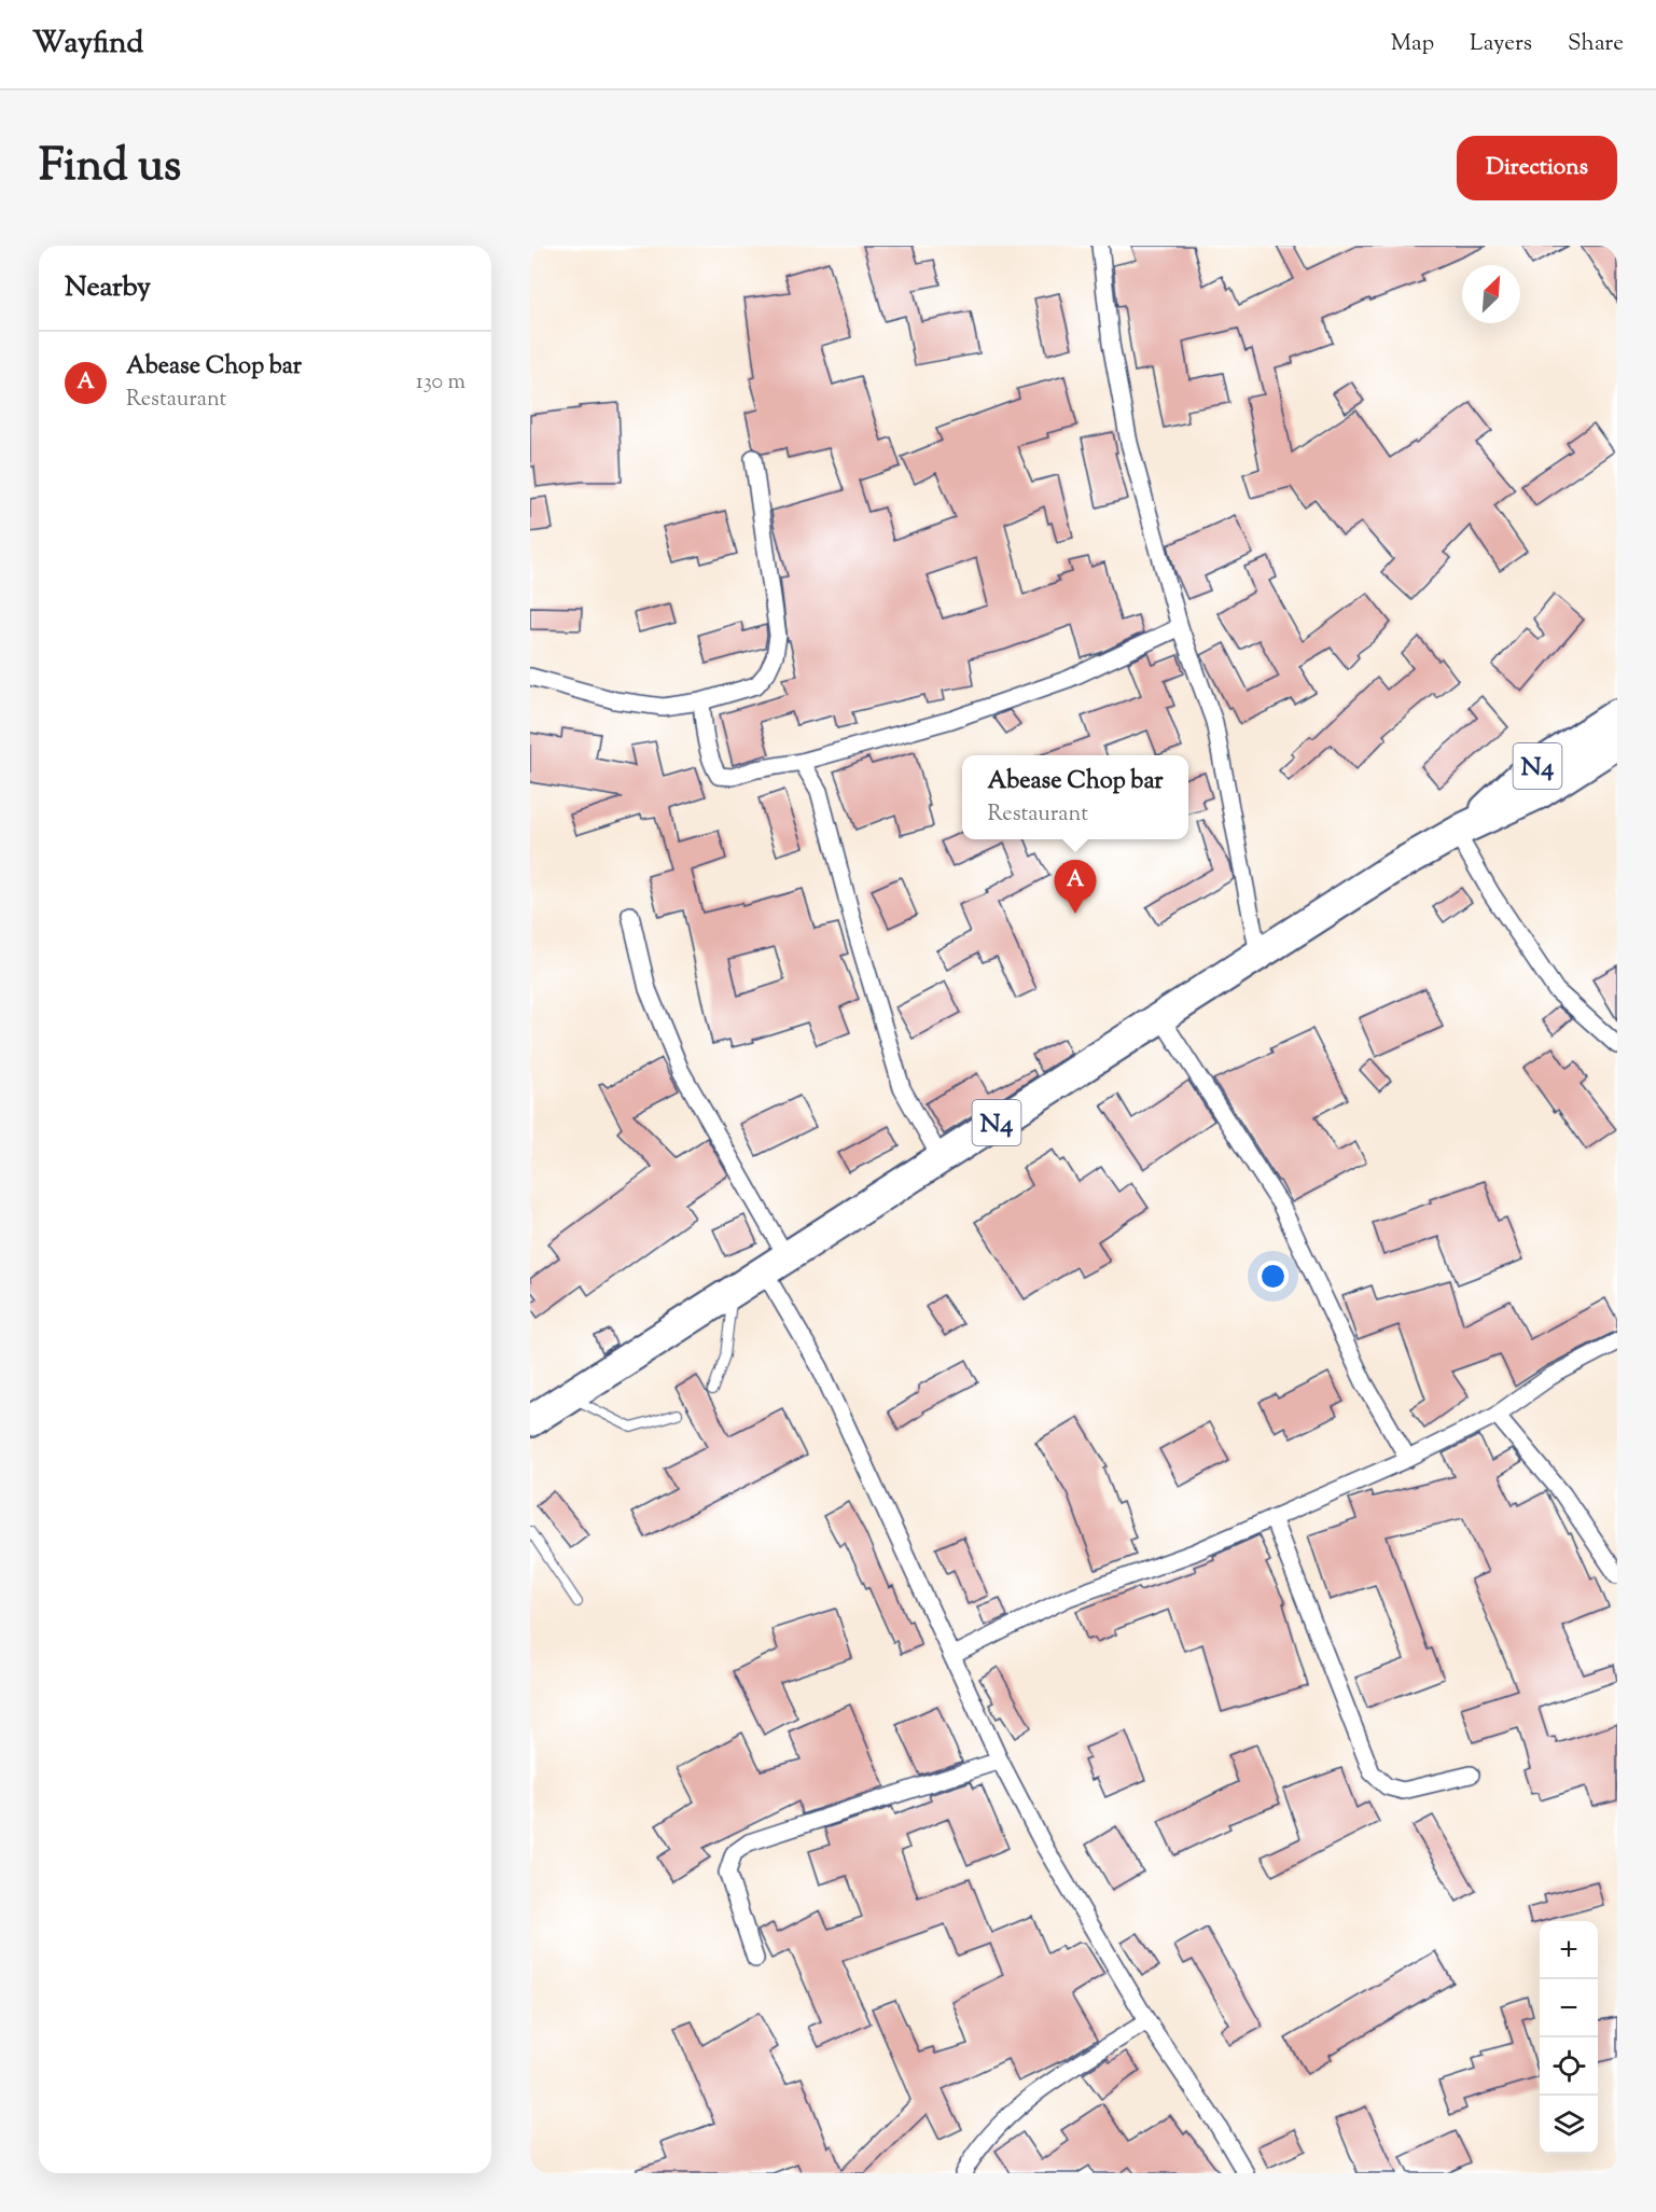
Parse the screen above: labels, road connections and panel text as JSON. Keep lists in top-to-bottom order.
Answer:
{
  "streets": {
    "highway": ["N4"]
  },
  "north": "top right",
  "page": {
    "header": "Wayfind",
    "nav": ["Map", "Layers", "Share"],
    "title": "Find us",
    "buttons": "Directions",
    "heading": "Nearby",
    "list": [
      {
        "mark": "A",
        "name": "Abease Chop bar",
        "note": "Restaurant",
        "value": "130 m"
      }
    ],
    "popup": ["Abease Chop bar", "Restaurant"],
    "pins": "A",
    "map_buttons": ["+", "−"]
  }
}
